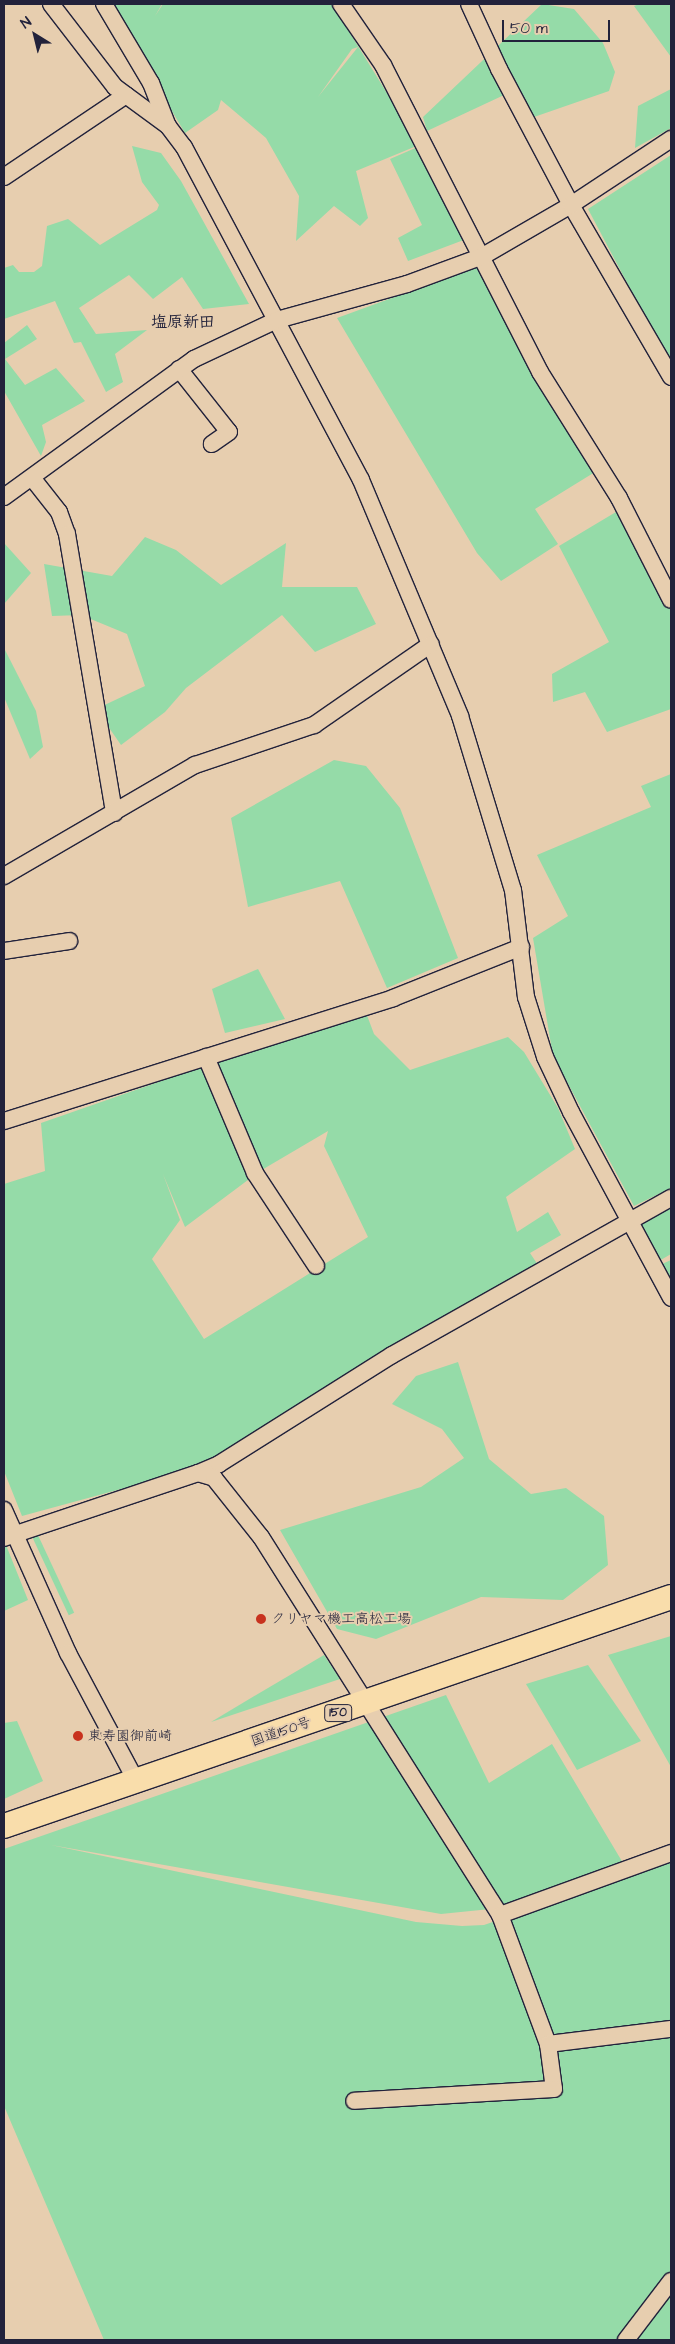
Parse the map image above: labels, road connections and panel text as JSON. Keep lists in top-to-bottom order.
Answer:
{
  "streets": {
    "highway": ["150", "国道150号"]
  },
  "districts": ["塩原新田"],
  "places": ["クリヤマ機工高松工場", "東寿園御前崎"],
  "scale_bar": "50 m",
  "north": "top left"
}
